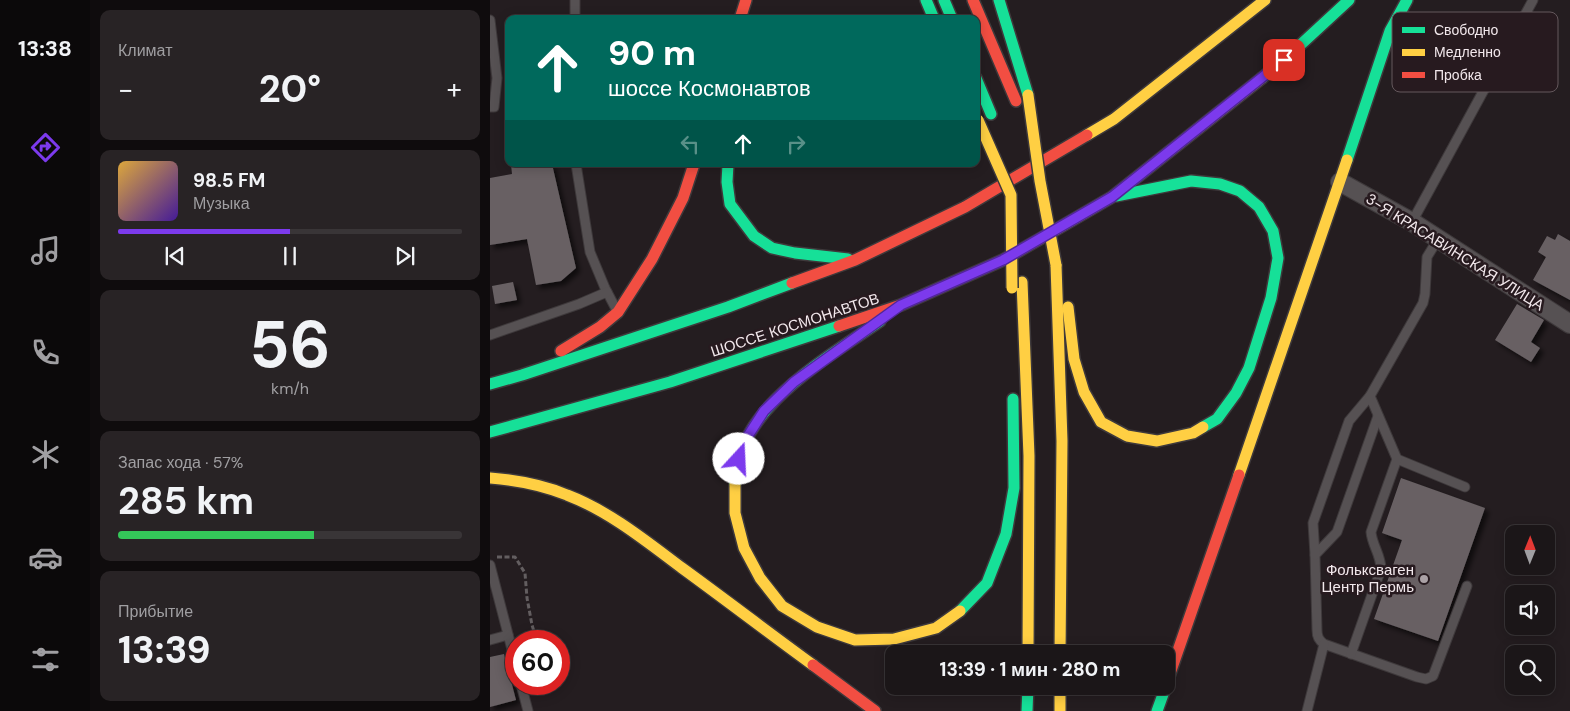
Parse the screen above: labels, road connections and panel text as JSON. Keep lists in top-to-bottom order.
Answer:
{
  "streets": {
    "main road": ["ШОССЕ КОСМОНАВТОВ"],
    "street": ["3-Я КРАСАВИНСКАЯ УЛИЦА"]
  },
  "places": ["Фольксваген Центр Пермь"],
  "legend": ["Свободно", "Медленно", "Пробка"],
  "north": "top",
  "page": {
    "tabs": "13:38",
    "tile": [
      "Климат",
      ["56", "km/h"],
      ["Запас хода · 57%", "285 km"],
      ["Прибытие", "13:39"]
    ],
    "turn": ["90 m", "шоссе Космонавтов"],
    "heat": ["−", "20°", "+"],
    "song": ["98.5 FM", "Музыка"],
    "limit": "60",
    "trip": "13:39 · 1 мин · 280 m"
  }
}
